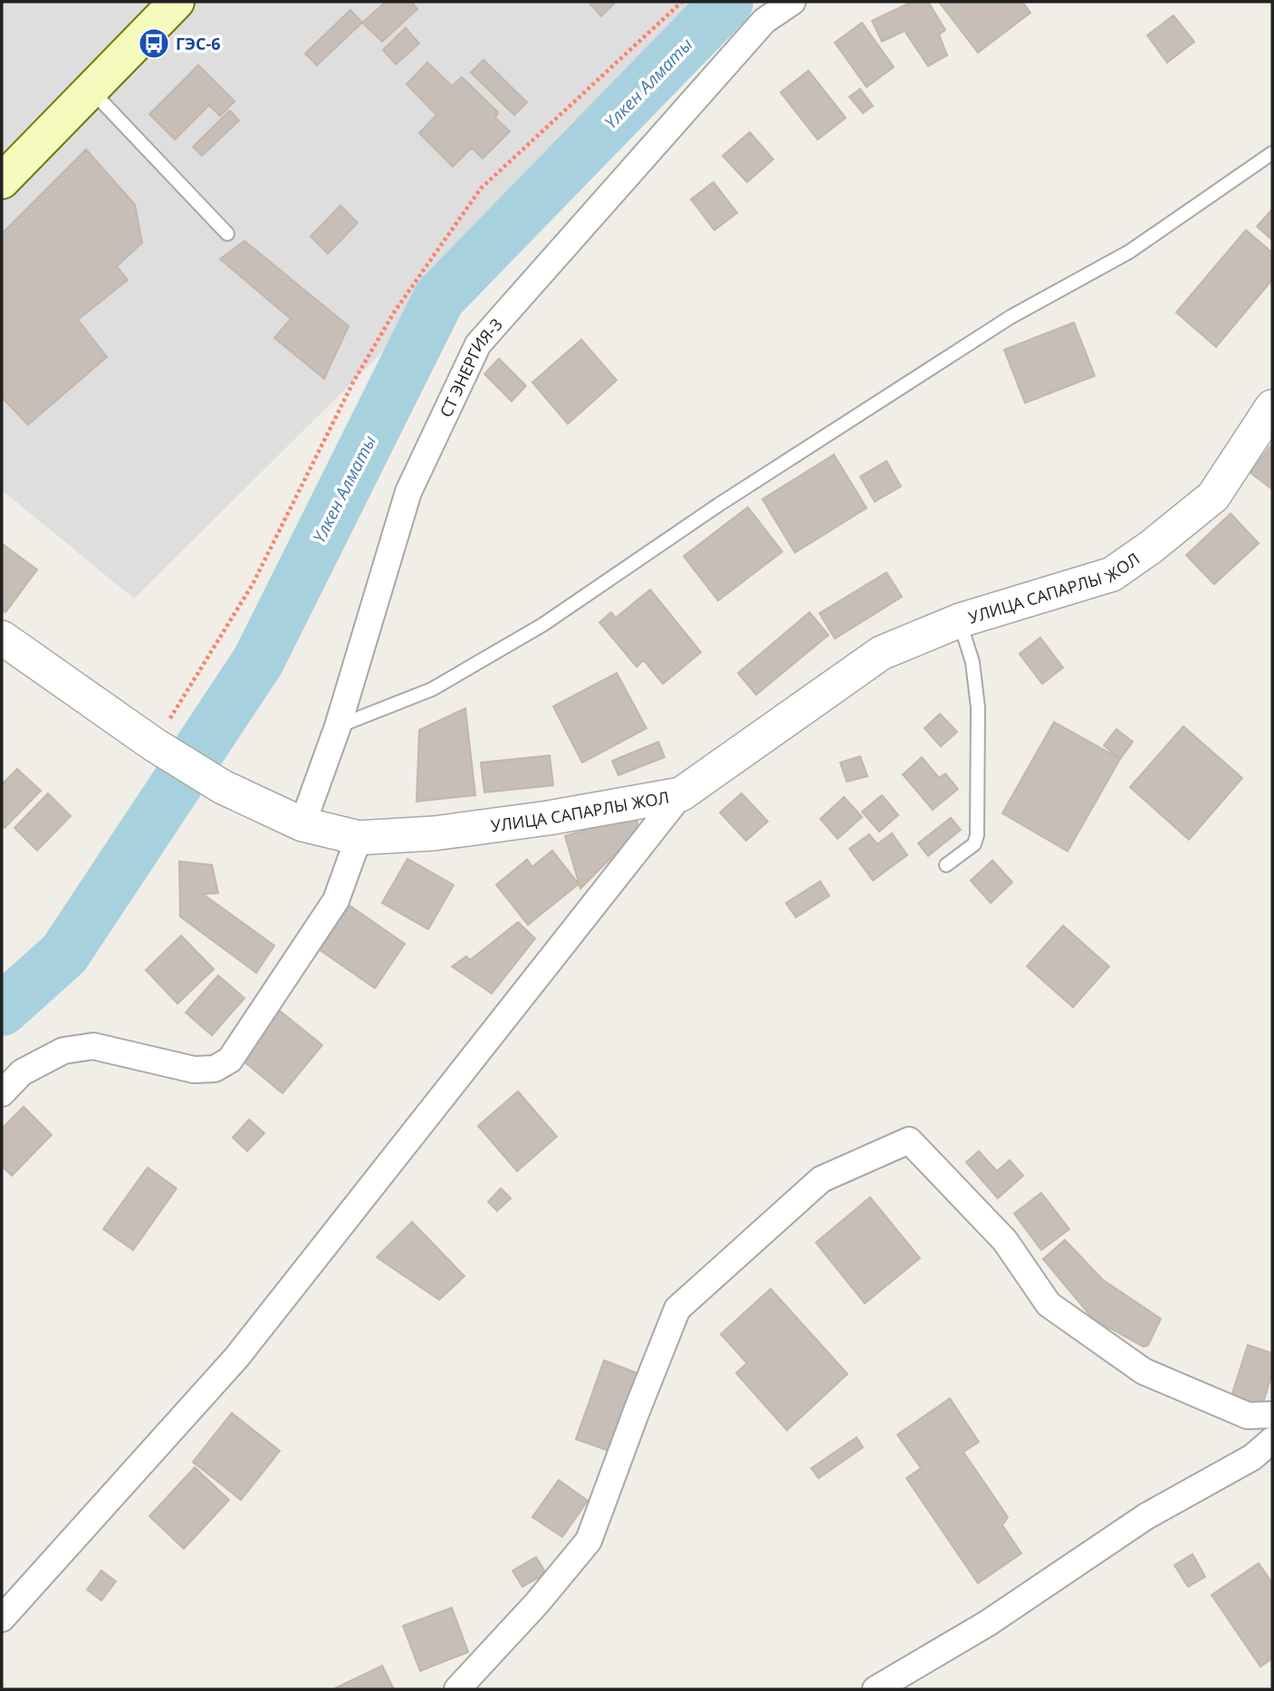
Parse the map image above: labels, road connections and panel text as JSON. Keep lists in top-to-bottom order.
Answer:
{
  "streets": {
    "street": ["СТ ЭНЕРГИЯ-3", "УЛИЦА САПАРЛЫ ЖОЛ"]
  },
  "crossings": [
    ["СТ ЭНЕРГИЯ-3", "УЛИЦА САПАРЛЫ ЖОЛ"]
  ],
  "water": ["Үлкен Алматы"],
  "places": {
    "bus stop": ["ГЭС-6"]
  }
}
